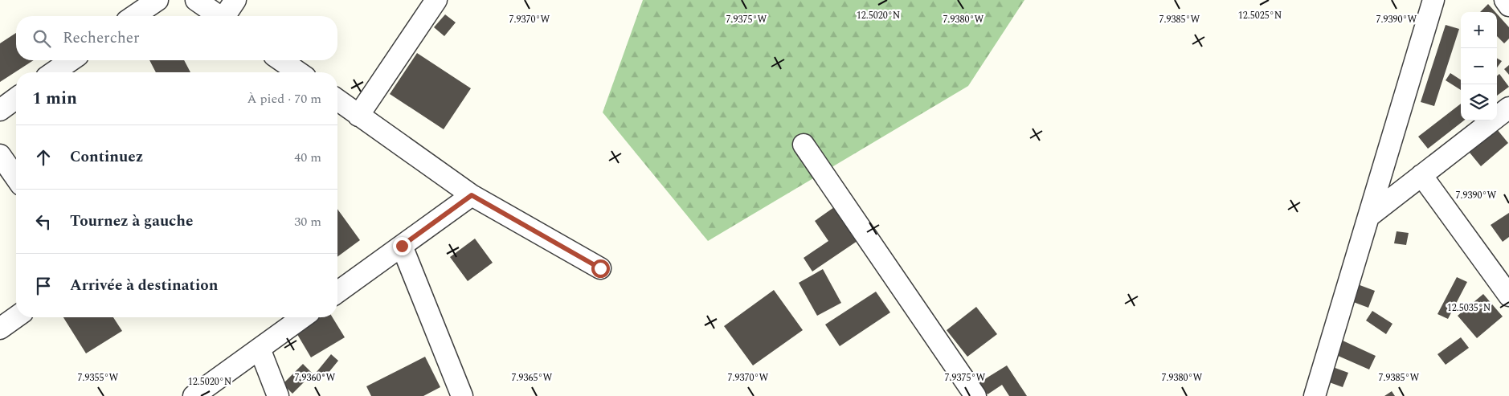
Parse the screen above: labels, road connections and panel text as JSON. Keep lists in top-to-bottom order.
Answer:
{
  "page": {
    "map_buttons": ["+", "−"],
    "search": "Rechercher",
    "heading": ["1 min", "À pied · 70 m"],
    "list": [
      ["Continuez", "40 m"],
      ["Tournez à gauche", "30 m"],
      "Arrivée à destination"
    ]
  },
  "coordinates": [
    "12.5020°N",
    "12.5025°N",
    "7.9370°W",
    "7.9375°W",
    "7.9380°W",
    "7.9385°W",
    "7.9390°W",
    "12.5035°N",
    "7.9355°W",
    "7.9360°W",
    "7.9365°W"
  ]
}
